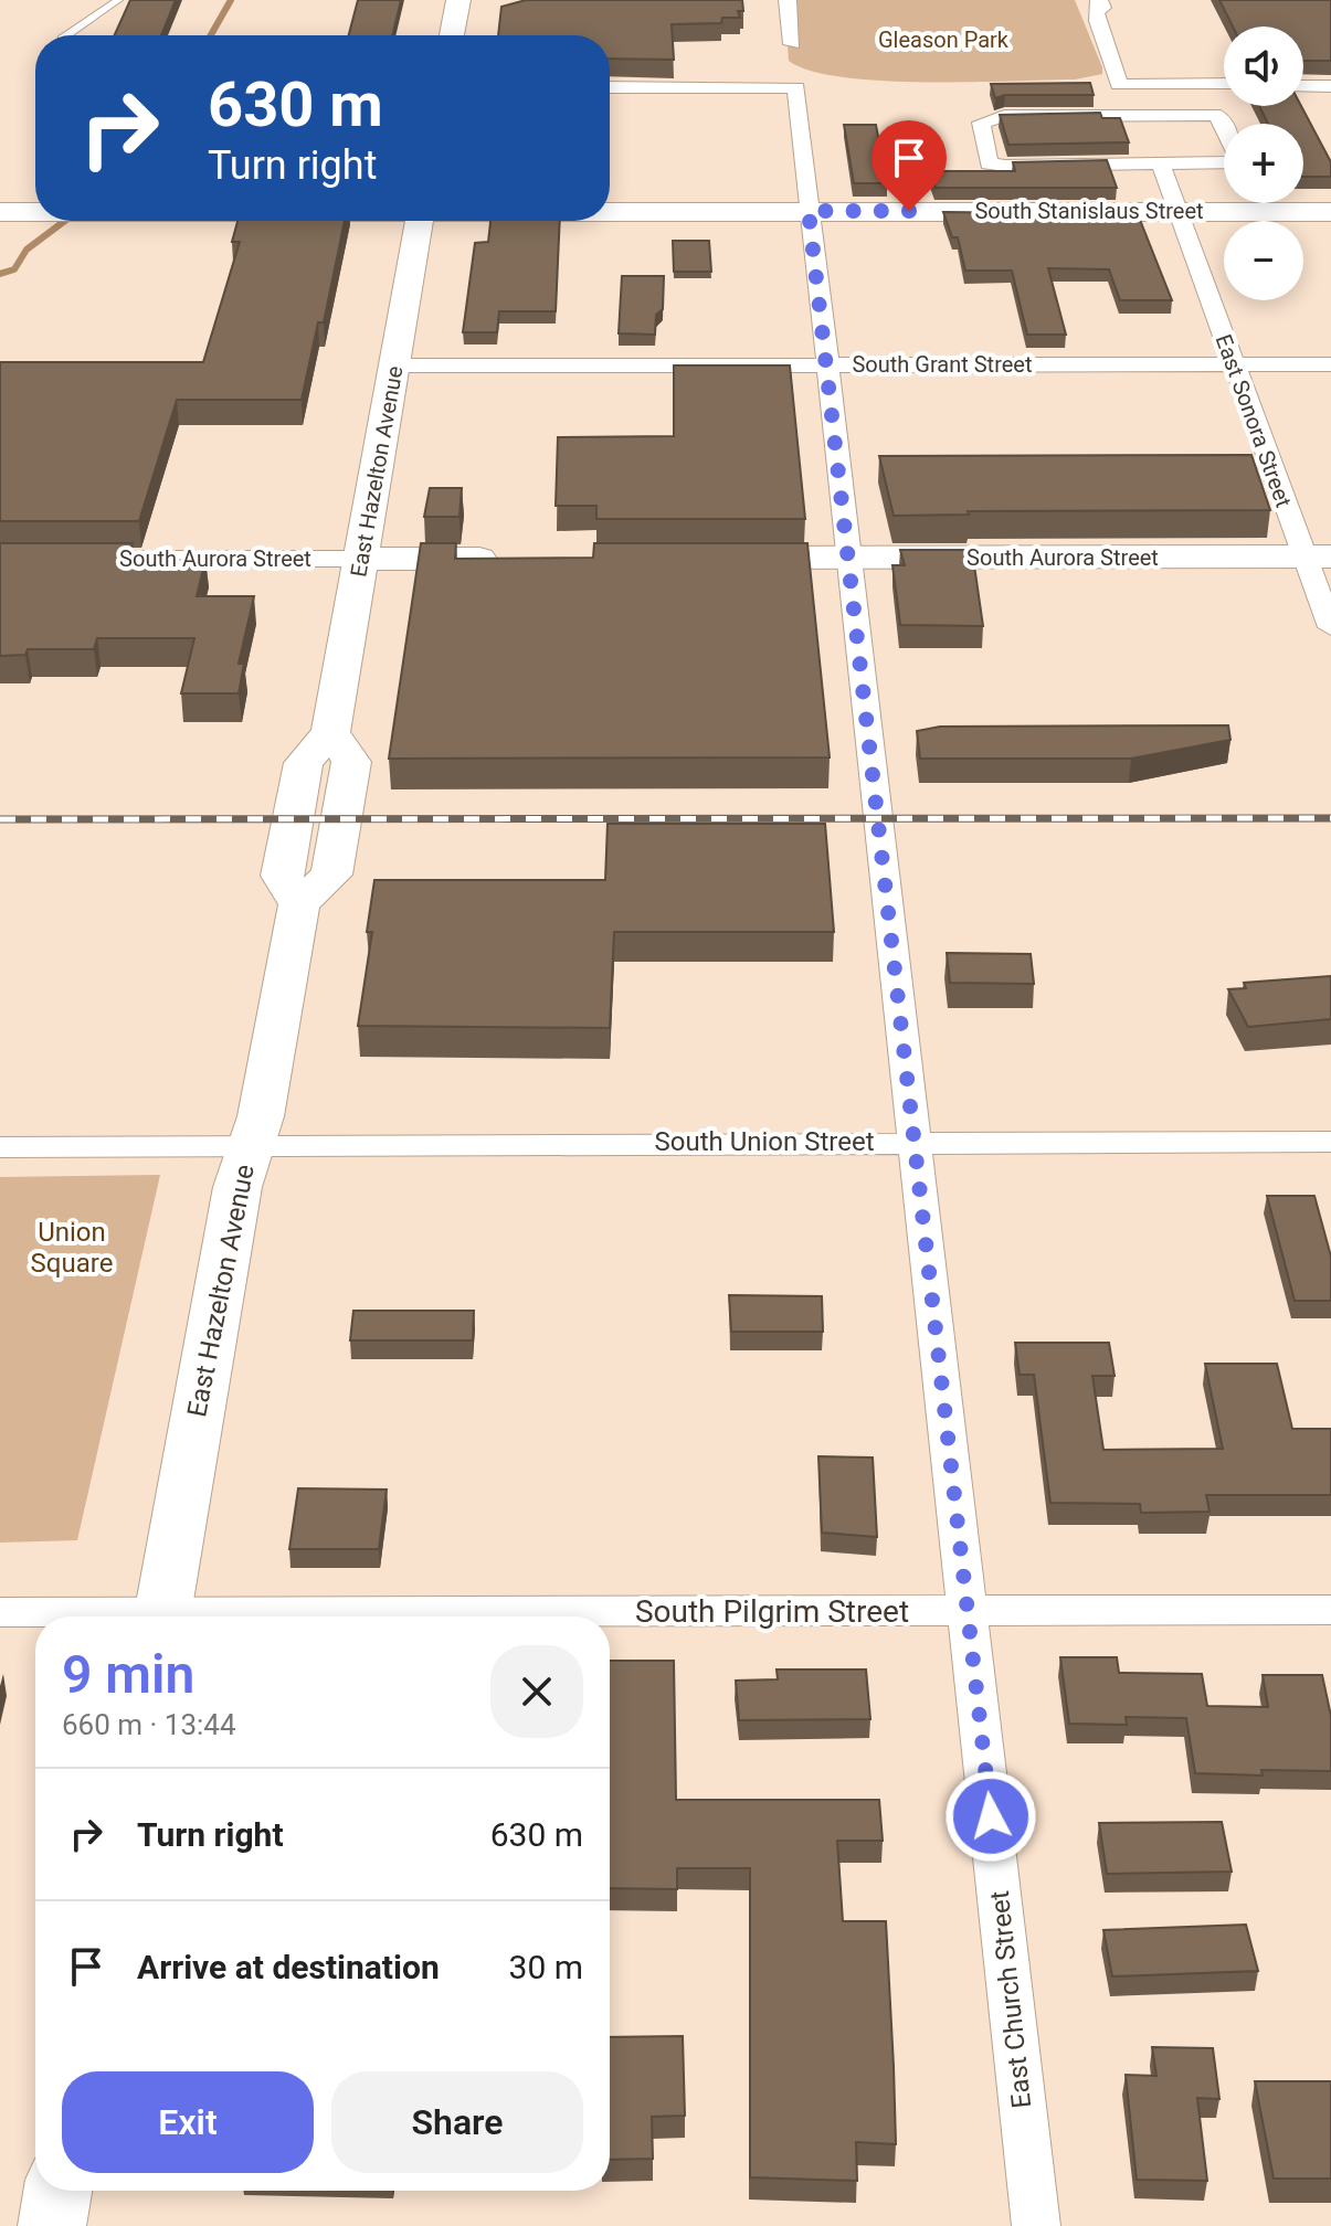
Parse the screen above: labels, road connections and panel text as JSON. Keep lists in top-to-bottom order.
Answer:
{
  "streets": {
    "main road": ["South Stanislaus Street", "East Hazelton Avenue", "South Aurora Street"],
    "street": [
      "South Grant Street",
      "East Sonora Street",
      "South Union Street",
      "South Pilgrim Street",
      "East Church Street"
    ]
  },
  "crossings": [
    ["South Stanislaus Street", "East Sonora Street"],
    ["South Stanislaus Street", "East Church Street"],
    ["South Grant Street", "East Sonora Street"],
    ["South Grant Street", "East Hazelton Avenue"],
    ["South Grant Street", "East Church Street"],
    ["East Sonora Street", "South Aurora Street"],
    ["East Hazelton Avenue", "South Aurora Street"],
    ["East Hazelton Avenue", "South Union Street"],
    ["South Aurora Street", "East Church Street"],
    ["South Union Street", "East Church Street"],
    ["South Pilgrim Street", "East Church Street"]
  ],
  "parks": ["Gleason Park", "Union Square"],
  "page": {
    "map_buttons": ["+", "−"],
    "turn": ["630 m", "Turn right"],
    "heading": ["9 min", "660 m · 13:44"],
    "list": [
      {
        "name": "Turn right",
        "value": "630 m"
      },
      {
        "name": "Arrive at destination",
        "value": "30 m"
      }
    ],
    "buttons": ["Exit", "Share"]
  }
}
